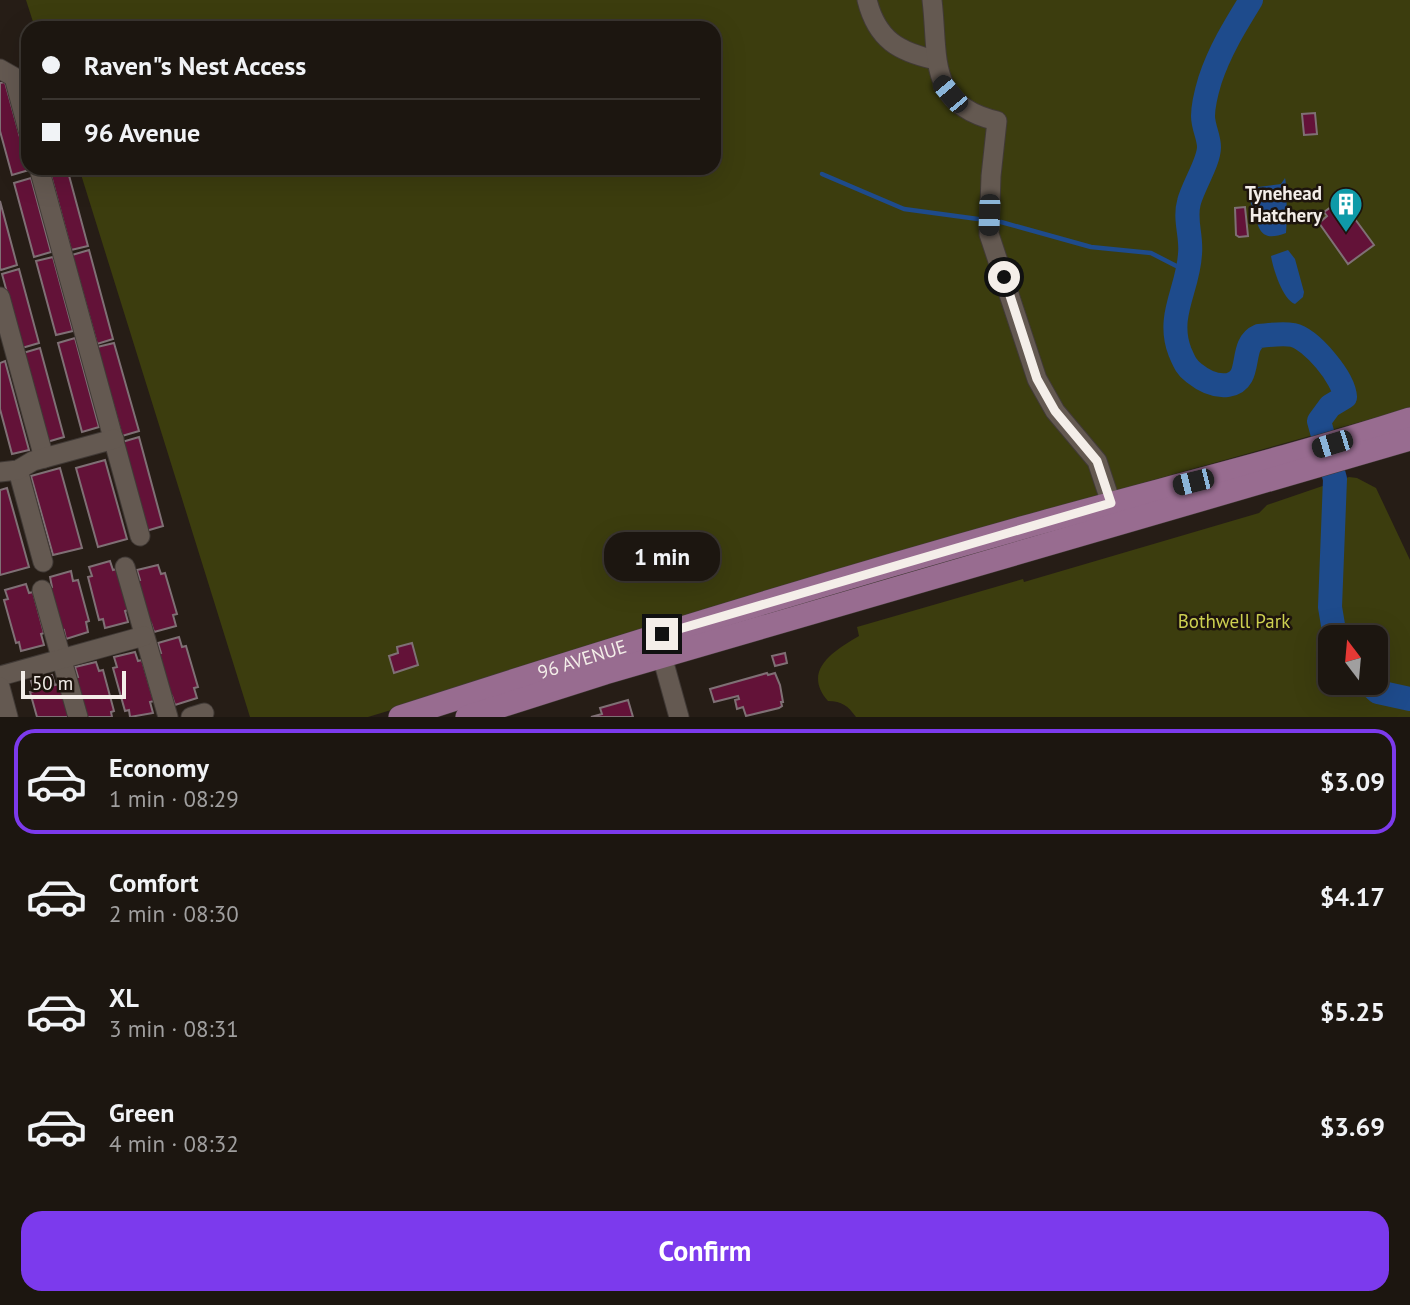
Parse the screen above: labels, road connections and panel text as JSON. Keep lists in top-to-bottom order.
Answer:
{
  "streets": {
    "main road": ["96 AVENUE"]
  },
  "parks": ["Bothwell Park"],
  "places": {
    "building": ["Tynehead Hatchery"]
  },
  "scale_bar": "50 m",
  "north": "top",
  "page": {
    "banner": ["Raven\"s Nest Access", "96 Avenue"],
    "bubble": "1 min",
    "scale": "50 m",
    "list": [
      {
        "name": "Economy",
        "note": "1 min · 08:29",
        "value": "$3.09"
      },
      {
        "name": "Comfort",
        "note": "2 min · 08:30",
        "value": "$4.17"
      },
      {
        "name": "XL",
        "note": "3 min · 08:31",
        "value": "$5.25"
      },
      {
        "name": "Green",
        "note": "4 min · 08:32",
        "value": "$3.69"
      }
    ],
    "buttons": "Confirm"
  }
}
